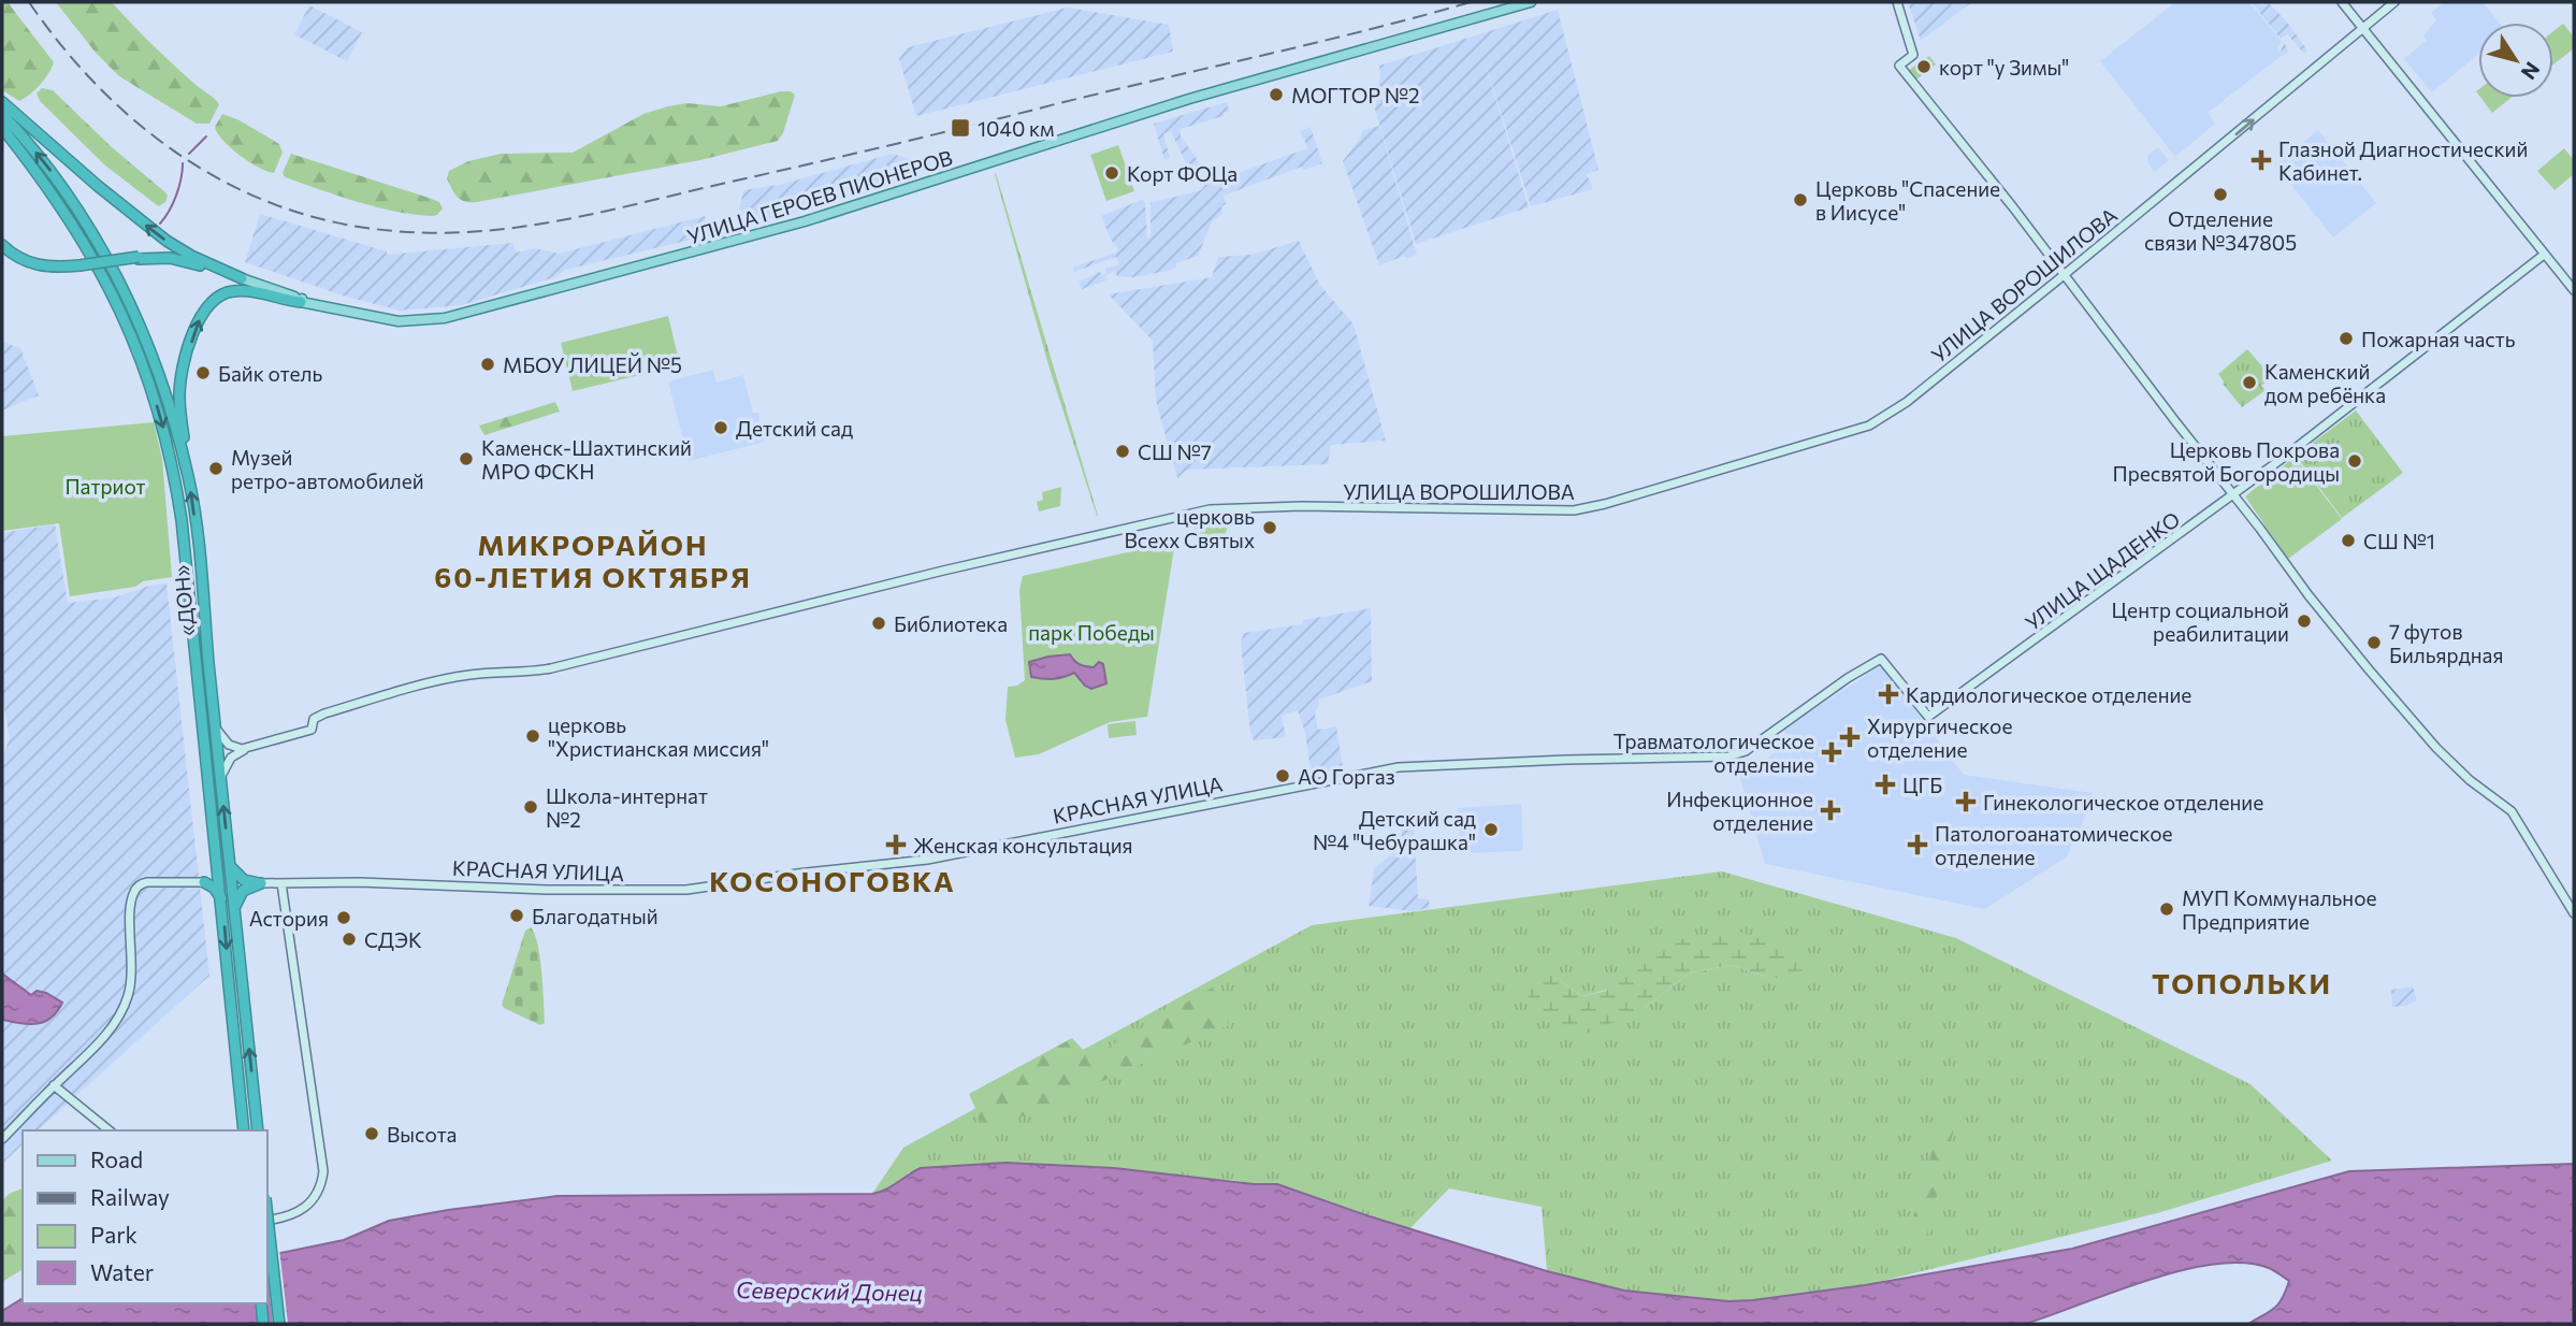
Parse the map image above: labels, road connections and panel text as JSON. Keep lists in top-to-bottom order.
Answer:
{
  "streets": {
    "highway": ["«ДОН»"],
    "main road": ["УЛИЦА ГЕРОЕВ ПИОНЕРОВ"],
    "street": ["УЛИЦА ВОРОШИЛОВА", "УЛИЦА ЩАДЕНКО", "КРАСНАЯ УЛИЦА"]
  },
  "crossings": [
    ["УЛИЦА ЩАДЕНКО", "КРАСНАЯ УЛИЦА"]
  ],
  "districts": ["МИКРОРАЙОН 60-ЛЕТИЯ ОКТЯБРЯ", "КОСОНОГОВКА", "ТОПОЛЬКИ"],
  "water": ["Северский Донец"],
  "parks": ["Патриот", "парк Победы"],
  "places": {
    "other": [
      "корт \"у Зимы\"",
      "МОГТОР №2",
      "Корт ФОЦа",
      "Отделение связи №347805",
      "Церковь \"Спасение в Иисусе\"",
      "Пожарная часть",
      "МБОУ ЛИЦЕЙ №5",
      "Байк отель",
      "Каменский дом ребёнка",
      "Детский сад",
      "СШ №7",
      "Каменск-Шахтинский МРО ФСКН",
      "Церковь Покрова Пресвятой Богородицы",
      "Музей ретро-автомобилей",
      "церковь Всехх Святых",
      "СШ №1",
      "Центр социальной реабилитации",
      "Библиотека",
      "7 футов Бильярдная",
      "церковь \"Христианская миссия\"",
      "АО Горгаз",
      "Школа-интернат №2",
      "Детский сад №4 \"Чебурашка\"",
      "МУП Коммунальное Предприятие",
      "Благодатный",
      "Астория",
      "СДЭК",
      "Высота"
    ],
    "transit": ["1040 км"],
    "health": [
      "Глазной Диагностический Кабинет.",
      "Кардиологическое отделение",
      "Хирургическое отделение",
      "Травматологическое отделение",
      "ЦГБ",
      "Гинекологическое отделение",
      "Инфекционное отделение",
      "Женская консультация",
      "Патологоанатомическое отделение"
    ]
  },
  "legend": [
    "Road",
    "Railway",
    "Park",
    "Water"
  ],
  "north": "bottom right"
}
